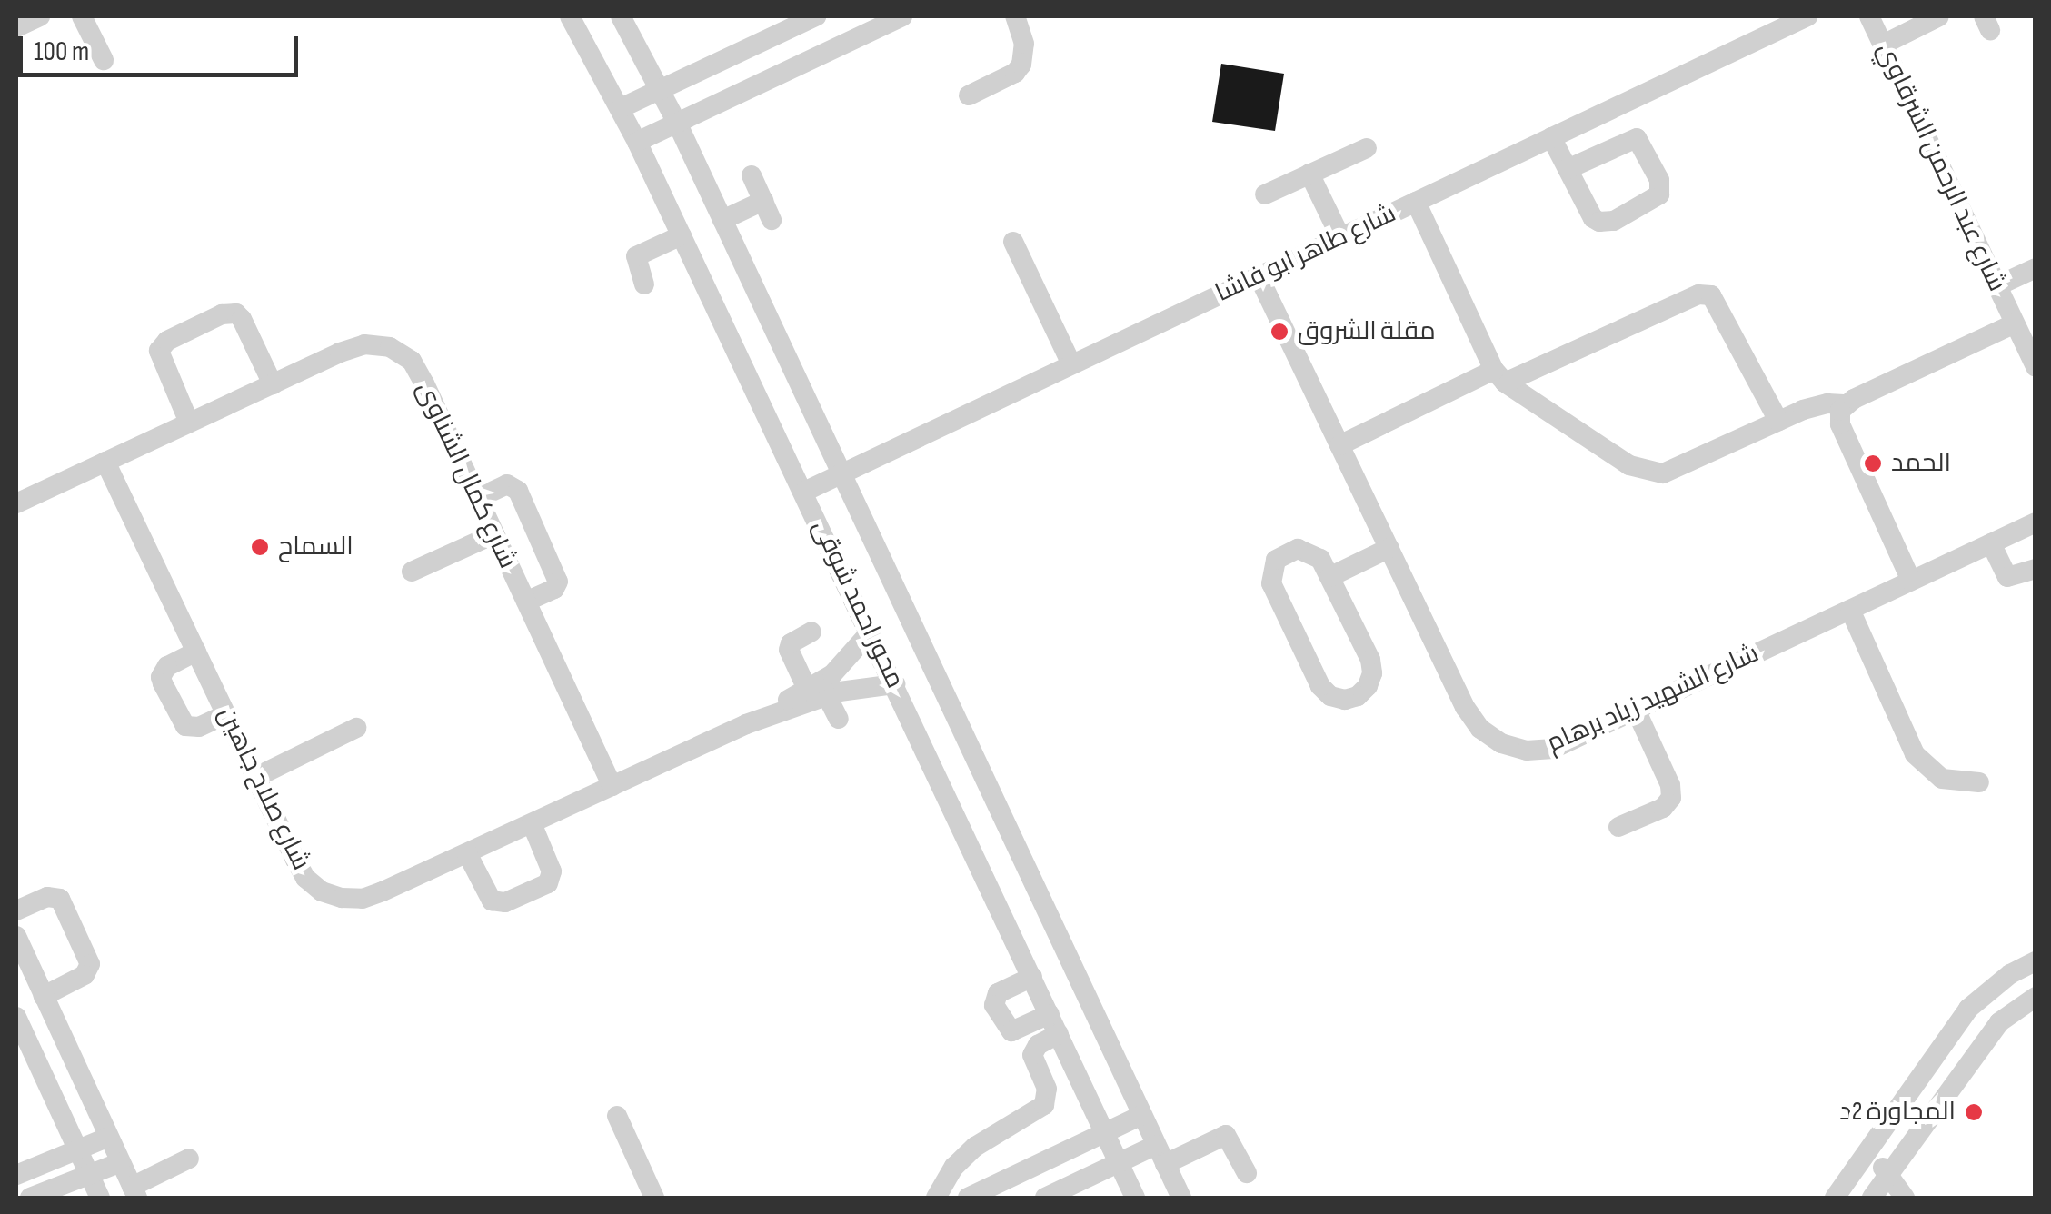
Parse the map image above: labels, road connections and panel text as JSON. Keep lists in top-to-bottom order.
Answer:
{
  "streets": {
    "street": [
      "شارع عبد الرحمن الشرقاوي",
      "شارع طاهر ابو فاشا",
      "شارع كمال الشناوى",
      "محور احمد شوقى",
      "شارع الشهيد زياد برهام",
      "شارع صلاح جاهين"
    ]
  },
  "crossings": [
    ["شارع طاهر ابو فاشا", "محور احمد شوقى"],
    ["شارع طاهر ابو فاشا", "شارع الشهيد زياد برهام"],
    ["شارع كمال الشناوى", "شارع صلاح جاهين"],
    ["محور احمد شوقى", "شارع صلاح جاهين"]
  ],
  "places": [
    "مقلة الشروق",
    "الحمد",
    "السماح",
    "المجاورة 2د"
  ],
  "scale_bar": "100 m"
}
